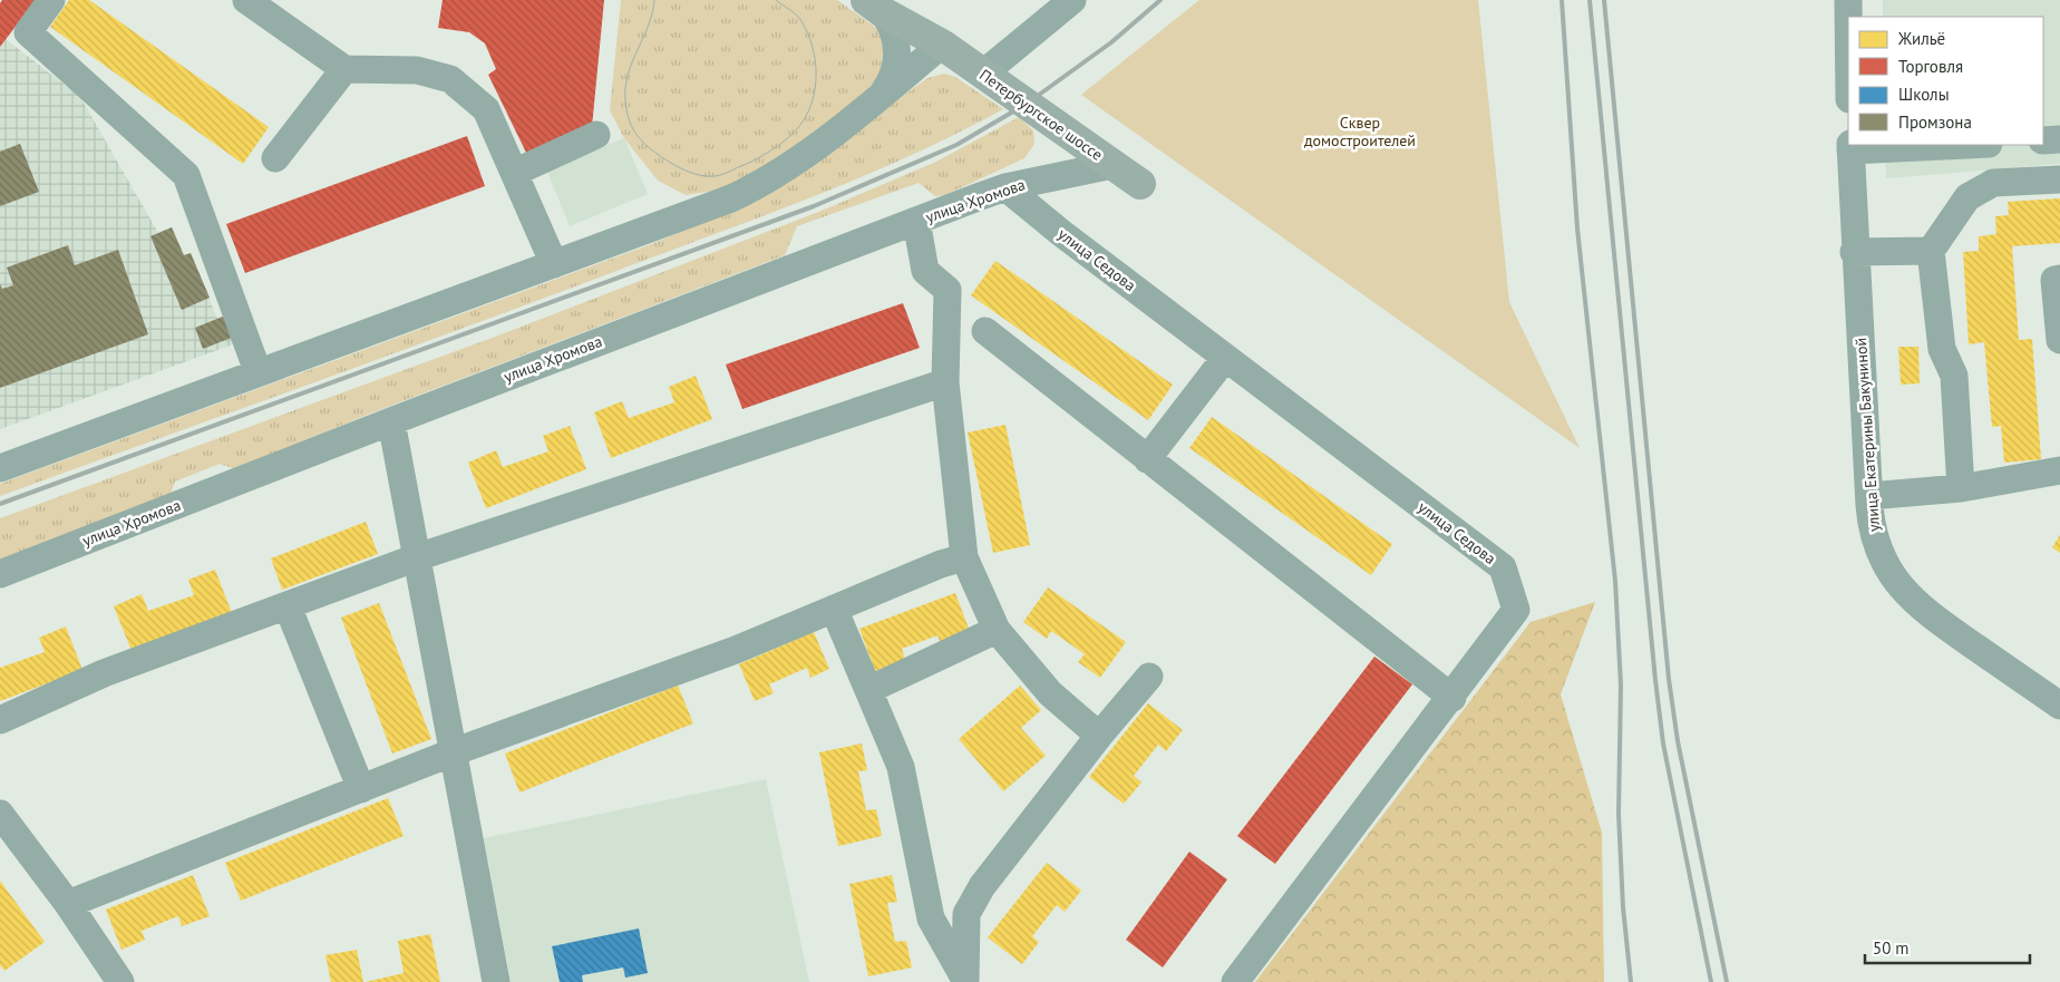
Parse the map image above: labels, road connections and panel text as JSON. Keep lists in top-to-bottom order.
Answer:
{
  "streets": {
    "main road": ["Петербургское шоссе"],
    "street": ["улица Хромова", "улица Седова", "улица Екатерины Бакуниной"]
  },
  "crossings": [
    ["Петербургское шоссе", "улица Хромова"],
    ["улица Хромова", "улица Седова"]
  ],
  "parks": ["Сквер домостроителей"],
  "legend": [
    "Жильё",
    "Торговля",
    "Школы",
    "Промзона"
  ],
  "scale_bar": "50 m"
}
